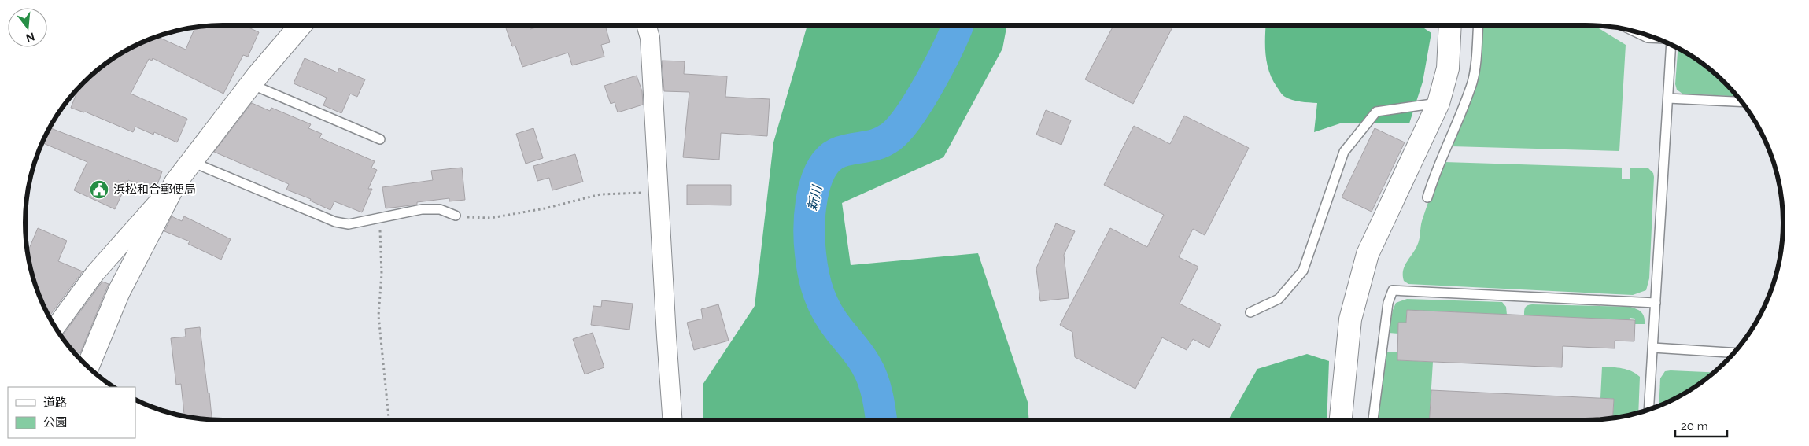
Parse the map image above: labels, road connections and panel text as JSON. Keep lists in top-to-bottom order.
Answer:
{
  "water": ["新川"],
  "places": {
    "public building": ["浜松和合郵便局"]
  },
  "legend": ["道路", "公園"],
  "scale_bar": "20 m",
  "north": "bottom"
}
